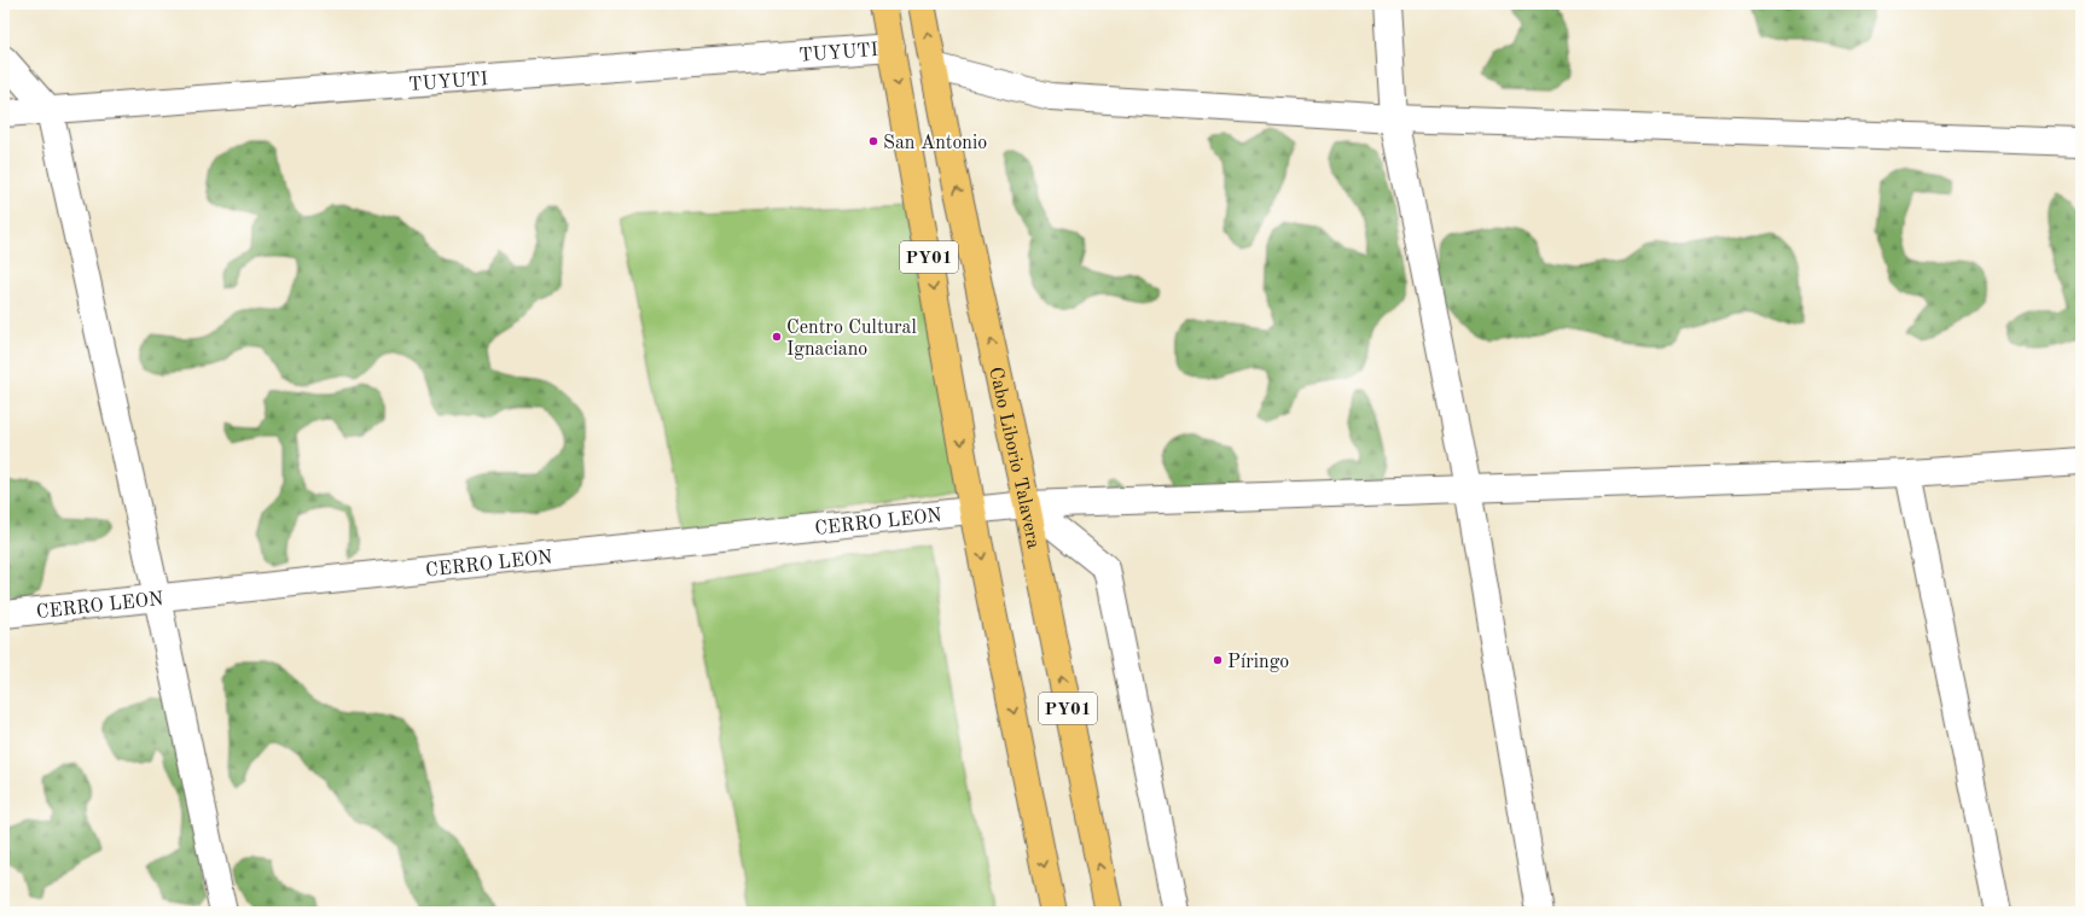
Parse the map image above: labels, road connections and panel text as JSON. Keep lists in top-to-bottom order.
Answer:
{
  "streets": {
    "highway": ["PY01", "Cabo Liborio Talavera"],
    "street": ["TUYUTI", "CERRO LEON"]
  },
  "crossings": [
    ["TUYUTI", "PY01"],
    ["PY01", "CERRO LEON"],
    ["Cabo Liborio Talavera", "CERRO LEON"]
  ],
  "places": ["San Antonio", "Centro Cultural Ignaciano", "Píringo"]
}
